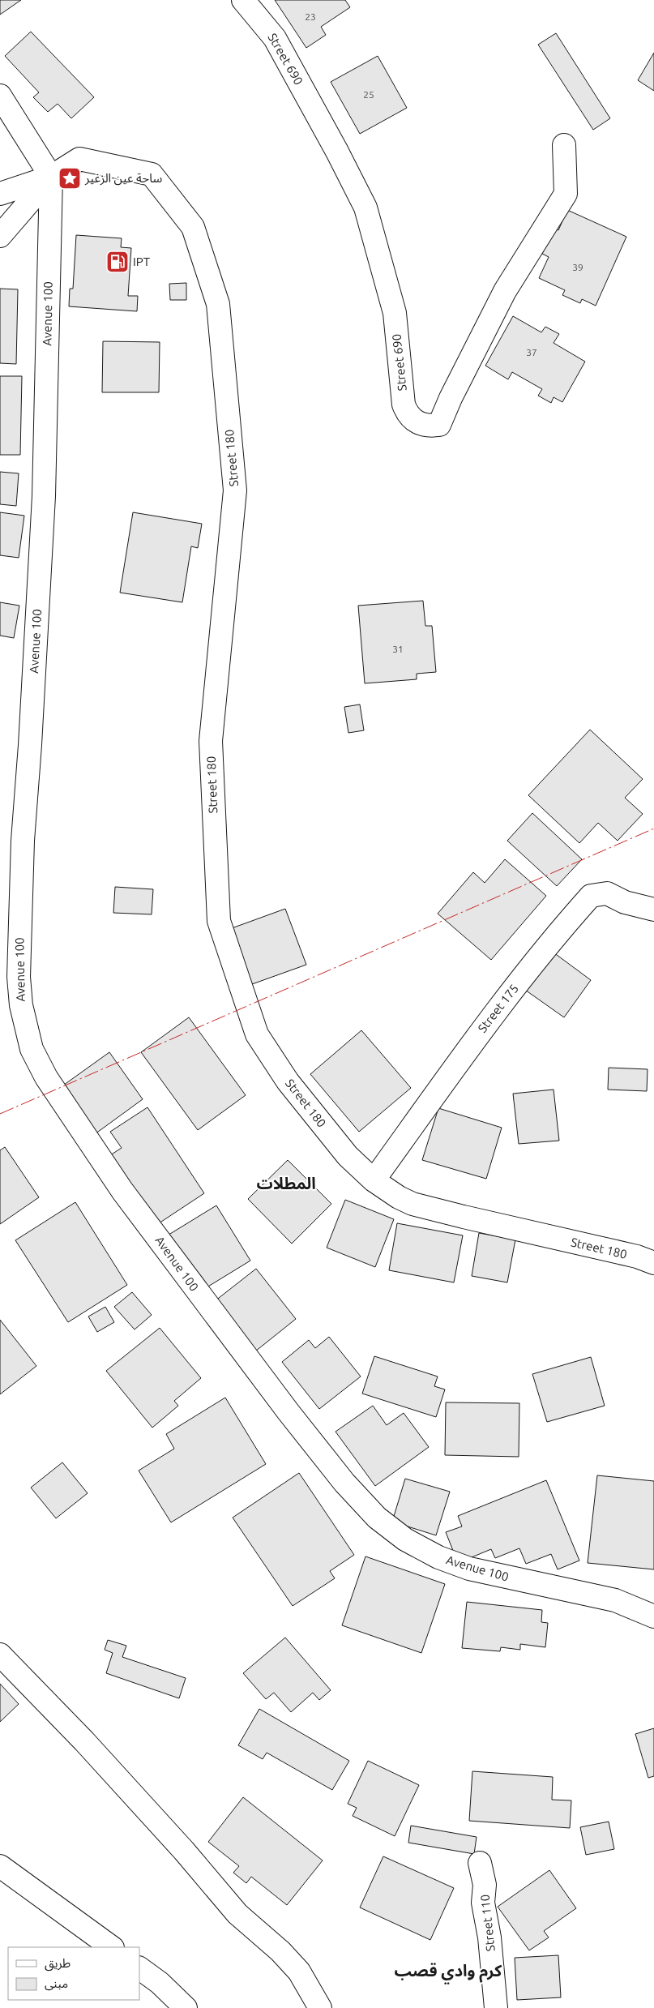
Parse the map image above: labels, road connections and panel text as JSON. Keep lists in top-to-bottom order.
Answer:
{
  "streets": {
    "street": [
      "Street 690",
      "Avenue 100",
      "Street 180",
      "Street 175",
      "Street 110"
    ]
  },
  "crossings": [
    ["Avenue 100", "Street 180"],
    ["Street 180", "Street 175"]
  ],
  "districts": ["المطلات", "كرم وادي قصب"],
  "places": {
    "place": ["ساحة عين الزغير"],
    "fuel station": ["IPT"]
  },
  "house_numbers": [
    "23",
    "25",
    "39",
    "37",
    "31"
  ],
  "legend": ["طريق", "مبنى"]
}
